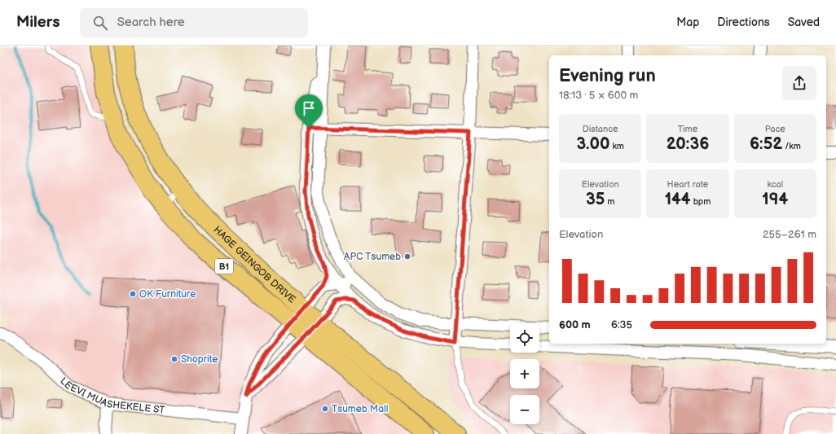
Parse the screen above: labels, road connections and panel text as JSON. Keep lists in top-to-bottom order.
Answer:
{
  "streets": {
    "highway": ["HAGE GEINGOB DRIVE", "B1"],
    "street": ["LEEVI MUASHEKELE ST"]
  },
  "places": [
    "APC Tsumeb",
    "OK Furniture",
    "Shoprite",
    "Tsumeb Mall"
  ],
  "page": {
    "header": "Milers",
    "search": "Search here",
    "nav": ["Map", "Directions", "Saved"],
    "heading": ["Evening run", "18:13 · 5 × 600 m"],
    "stats": [
      ["Distance", "3.00 km"],
      ["Time", "20:36"],
      ["Pace", "6:52 /km"],
      ["Elevation", "35 m"],
      ["Heart rate", "144 bpm"],
      ["kcal", "194"]
    ],
    "chart": ["Elevation", "255–261 m"],
    "list": [
      {
        "name": "600 m",
        "note": "6:35"
      }
    ],
    "map_buttons": ["+", "−"]
  }
}
